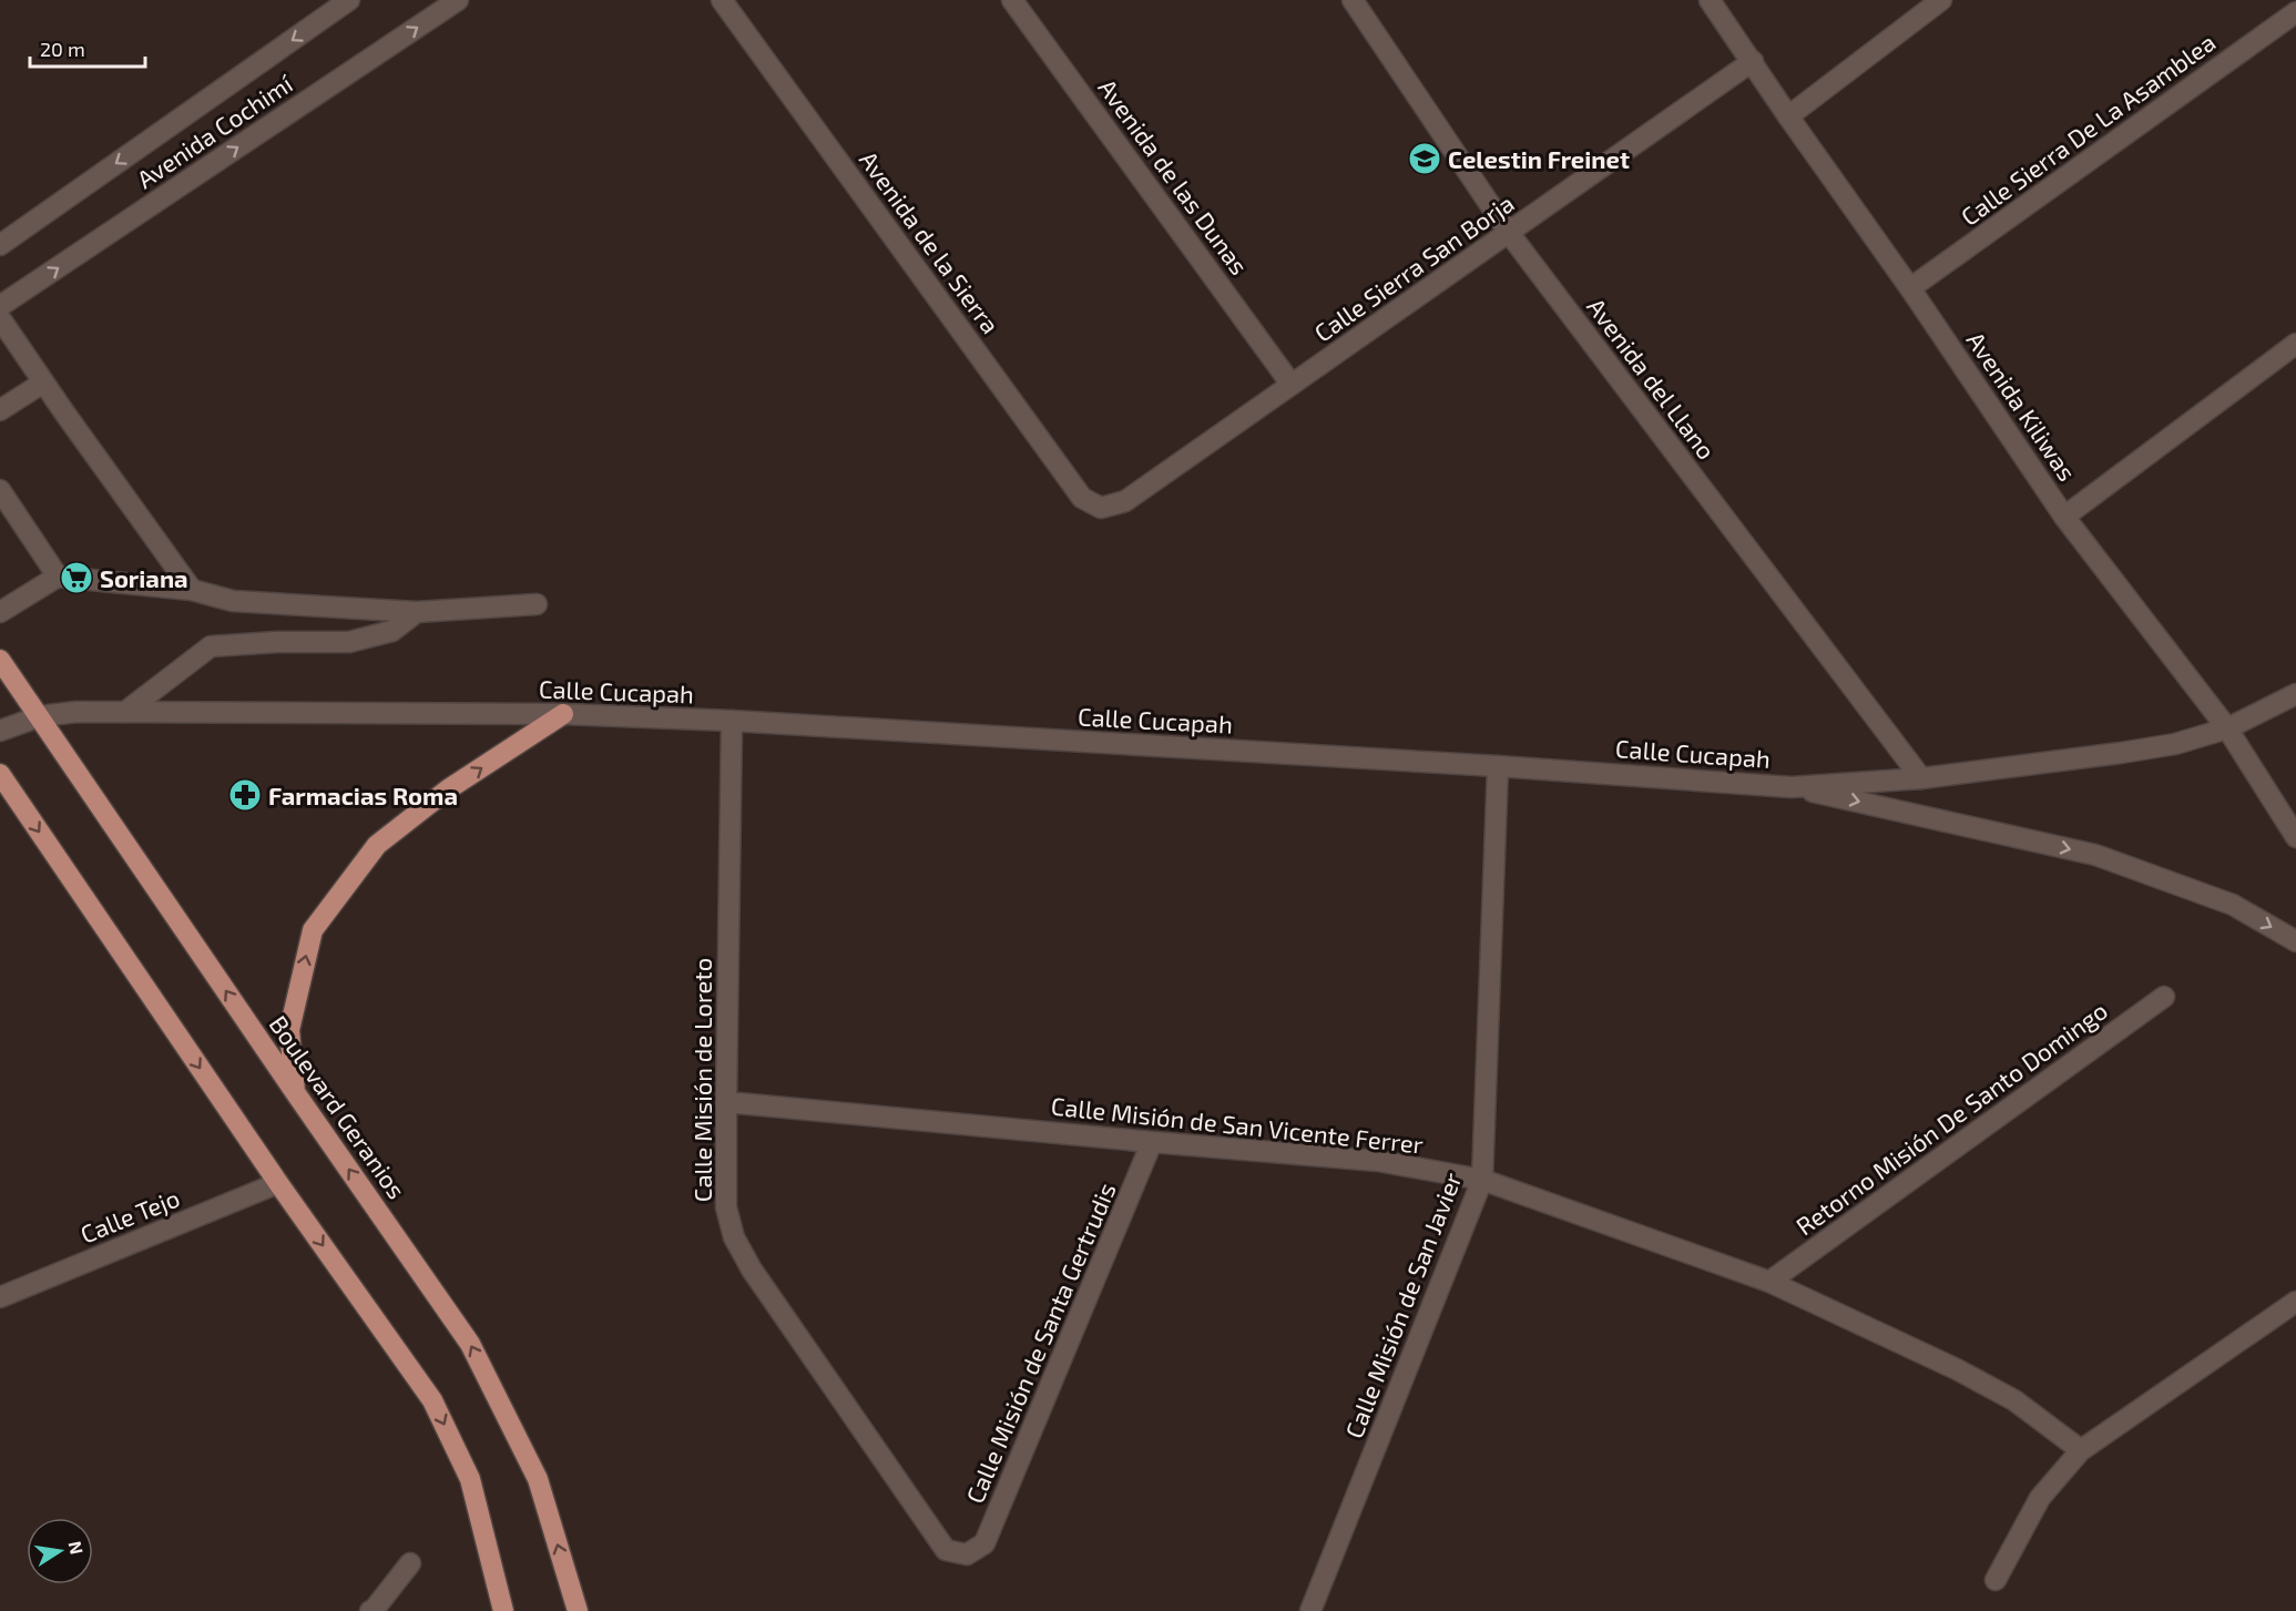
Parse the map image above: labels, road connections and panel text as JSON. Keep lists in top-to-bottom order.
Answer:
{
  "streets": {
    "main road": ["Boulevard Geranios"],
    "street": [
      "Calle Sierra De La Asamblea",
      "Avenida Cochimí",
      "Avenida de las Dunas",
      "Avenida de la Sierra",
      "Calle Sierra San Borja",
      "Avenida del Llano",
      "Avenida Kiliwas",
      "Calle Cucapah",
      "Calle Misión de Loreto",
      "Retorno Misión De Santo Domingo",
      "Calle Misión de San Vicente Ferrer",
      "Calle Tejo",
      "Calle Misión de San Javier",
      "Calle Misión de Santa Gertrudis"
    ]
  },
  "crossings": [
    ["Calle Sierra De La Asamblea", "Avenida Kiliwas"],
    ["Avenida de las Dunas", "Calle Sierra San Borja"],
    ["Avenida de la Sierra", "Calle Sierra San Borja"],
    ["Calle Sierra San Borja", "Avenida del Llano"],
    ["Calle Sierra San Borja", "Avenida Kiliwas"],
    ["Avenida del Llano", "Calle Cucapah"],
    ["Avenida Kiliwas", "Calle Cucapah"],
    ["Calle Cucapah", "Calle Misión de Loreto"],
    ["Calle Cucapah", "Boulevard Geranios"],
    ["Calle Cucapah", "Calle Misión de San Javier"],
    ["Calle Misión de Loreto", "Calle Misión de San Vicente Ferrer"],
    ["Calle Misión de Loreto", "Calle Misión de Santa Gertrudis"],
    ["Retorno Misión De Santo Domingo", "Calle Misión de San Vicente Ferrer"],
    ["Calle Misión de San Vicente Ferrer", "Calle Misión de San Javier"],
    ["Calle Misión de San Vicente Ferrer", "Calle Misión de Santa Gertrudis"]
  ],
  "places": {
    "school or university": ["Celestin Freinet"],
    "supermarket": ["Soriana"],
    "pharmacy": ["Farmacias Roma"]
  },
  "scale_bar": "20 m",
  "north": "right"
}
